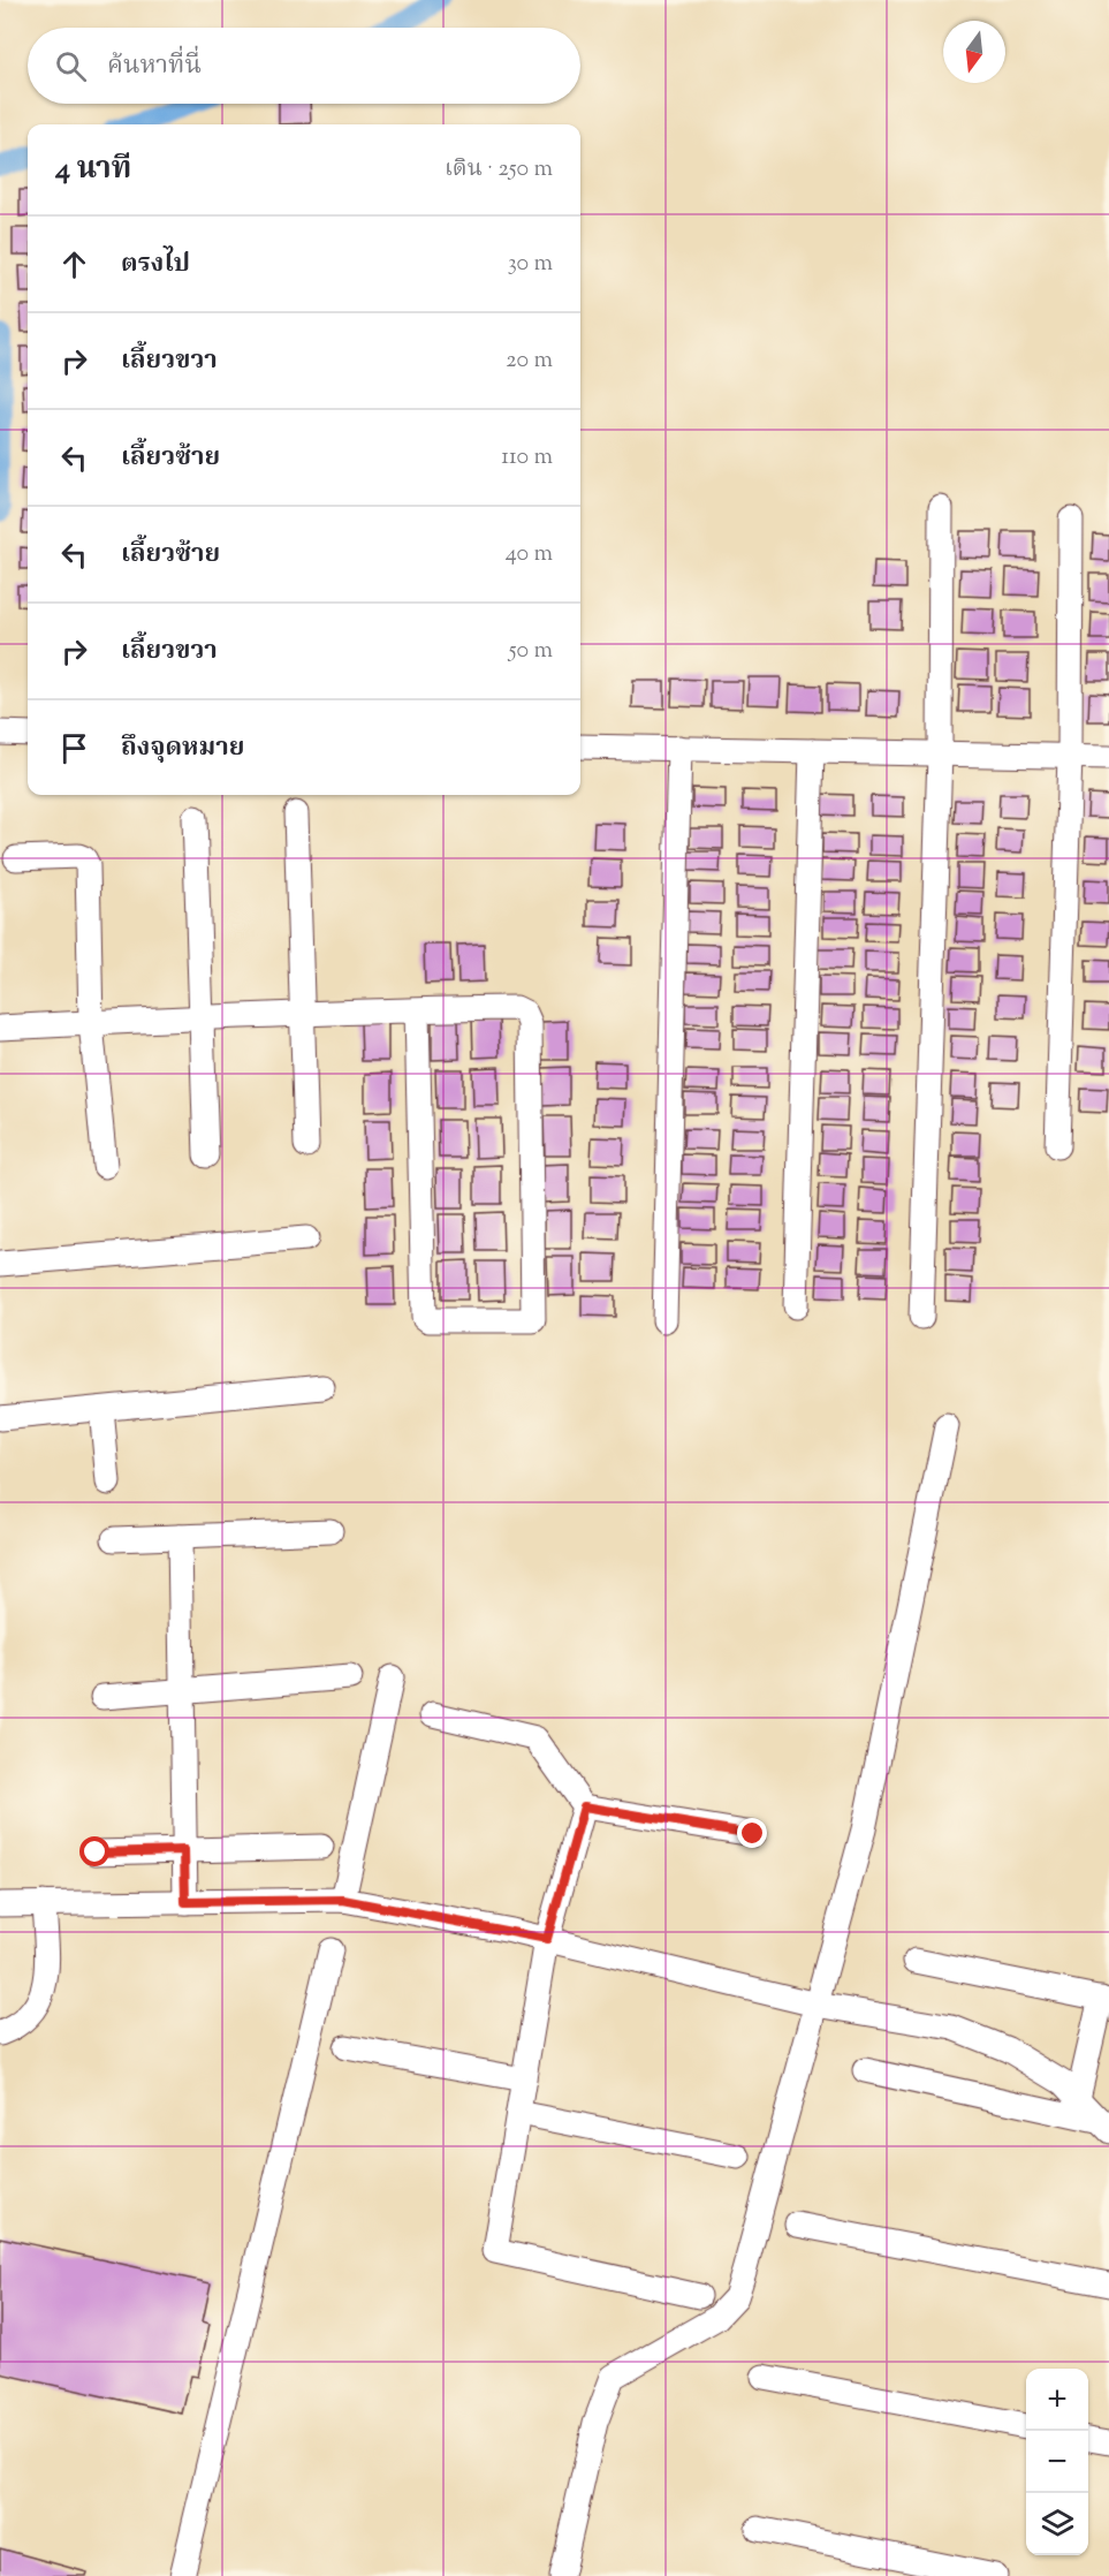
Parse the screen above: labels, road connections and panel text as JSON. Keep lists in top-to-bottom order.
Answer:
{
  "north": "bottom",
  "page": {
    "search": "ค้นหาที่นี่",
    "heading": ["4 นาที", "เดิน · 250 m"],
    "list": [
      ["ตรงไป", "30 m"],
      ["เลี้ยวขวา", "20 m"],
      ["เลี้ยวซ้าย", "110 m"],
      ["เลี้ยวซ้าย", "40 m"],
      ["เลี้ยวขวา", "50 m"],
      "ถึงจุดหมาย"
    ],
    "map_buttons": ["+", "−"]
  }
}
